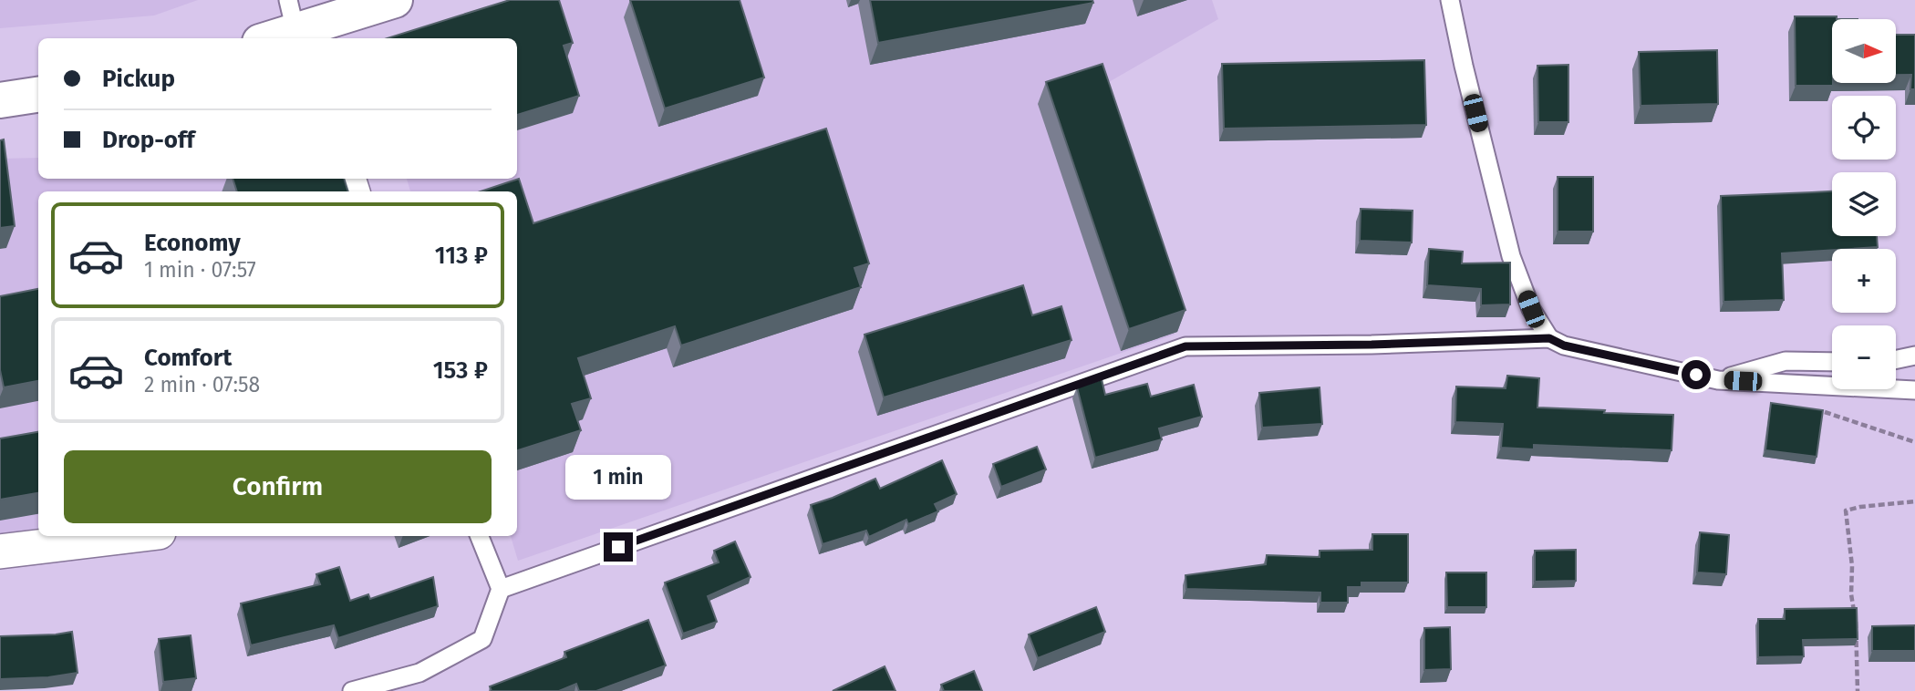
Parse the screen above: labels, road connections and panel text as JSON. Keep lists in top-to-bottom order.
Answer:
{
  "north": "right",
  "page": {
    "map_buttons": ["+", "−"],
    "banner": ["Pickup", "Drop-off"],
    "list": [
      {
        "name": "Economy",
        "note": "1 min · 07:57",
        "value": "113 ₽"
      },
      {
        "name": "Comfort",
        "note": "2 min · 07:58",
        "value": "153 ₽"
      }
    ],
    "buttons": "Confirm",
    "bubble": "1 min"
  }
}
